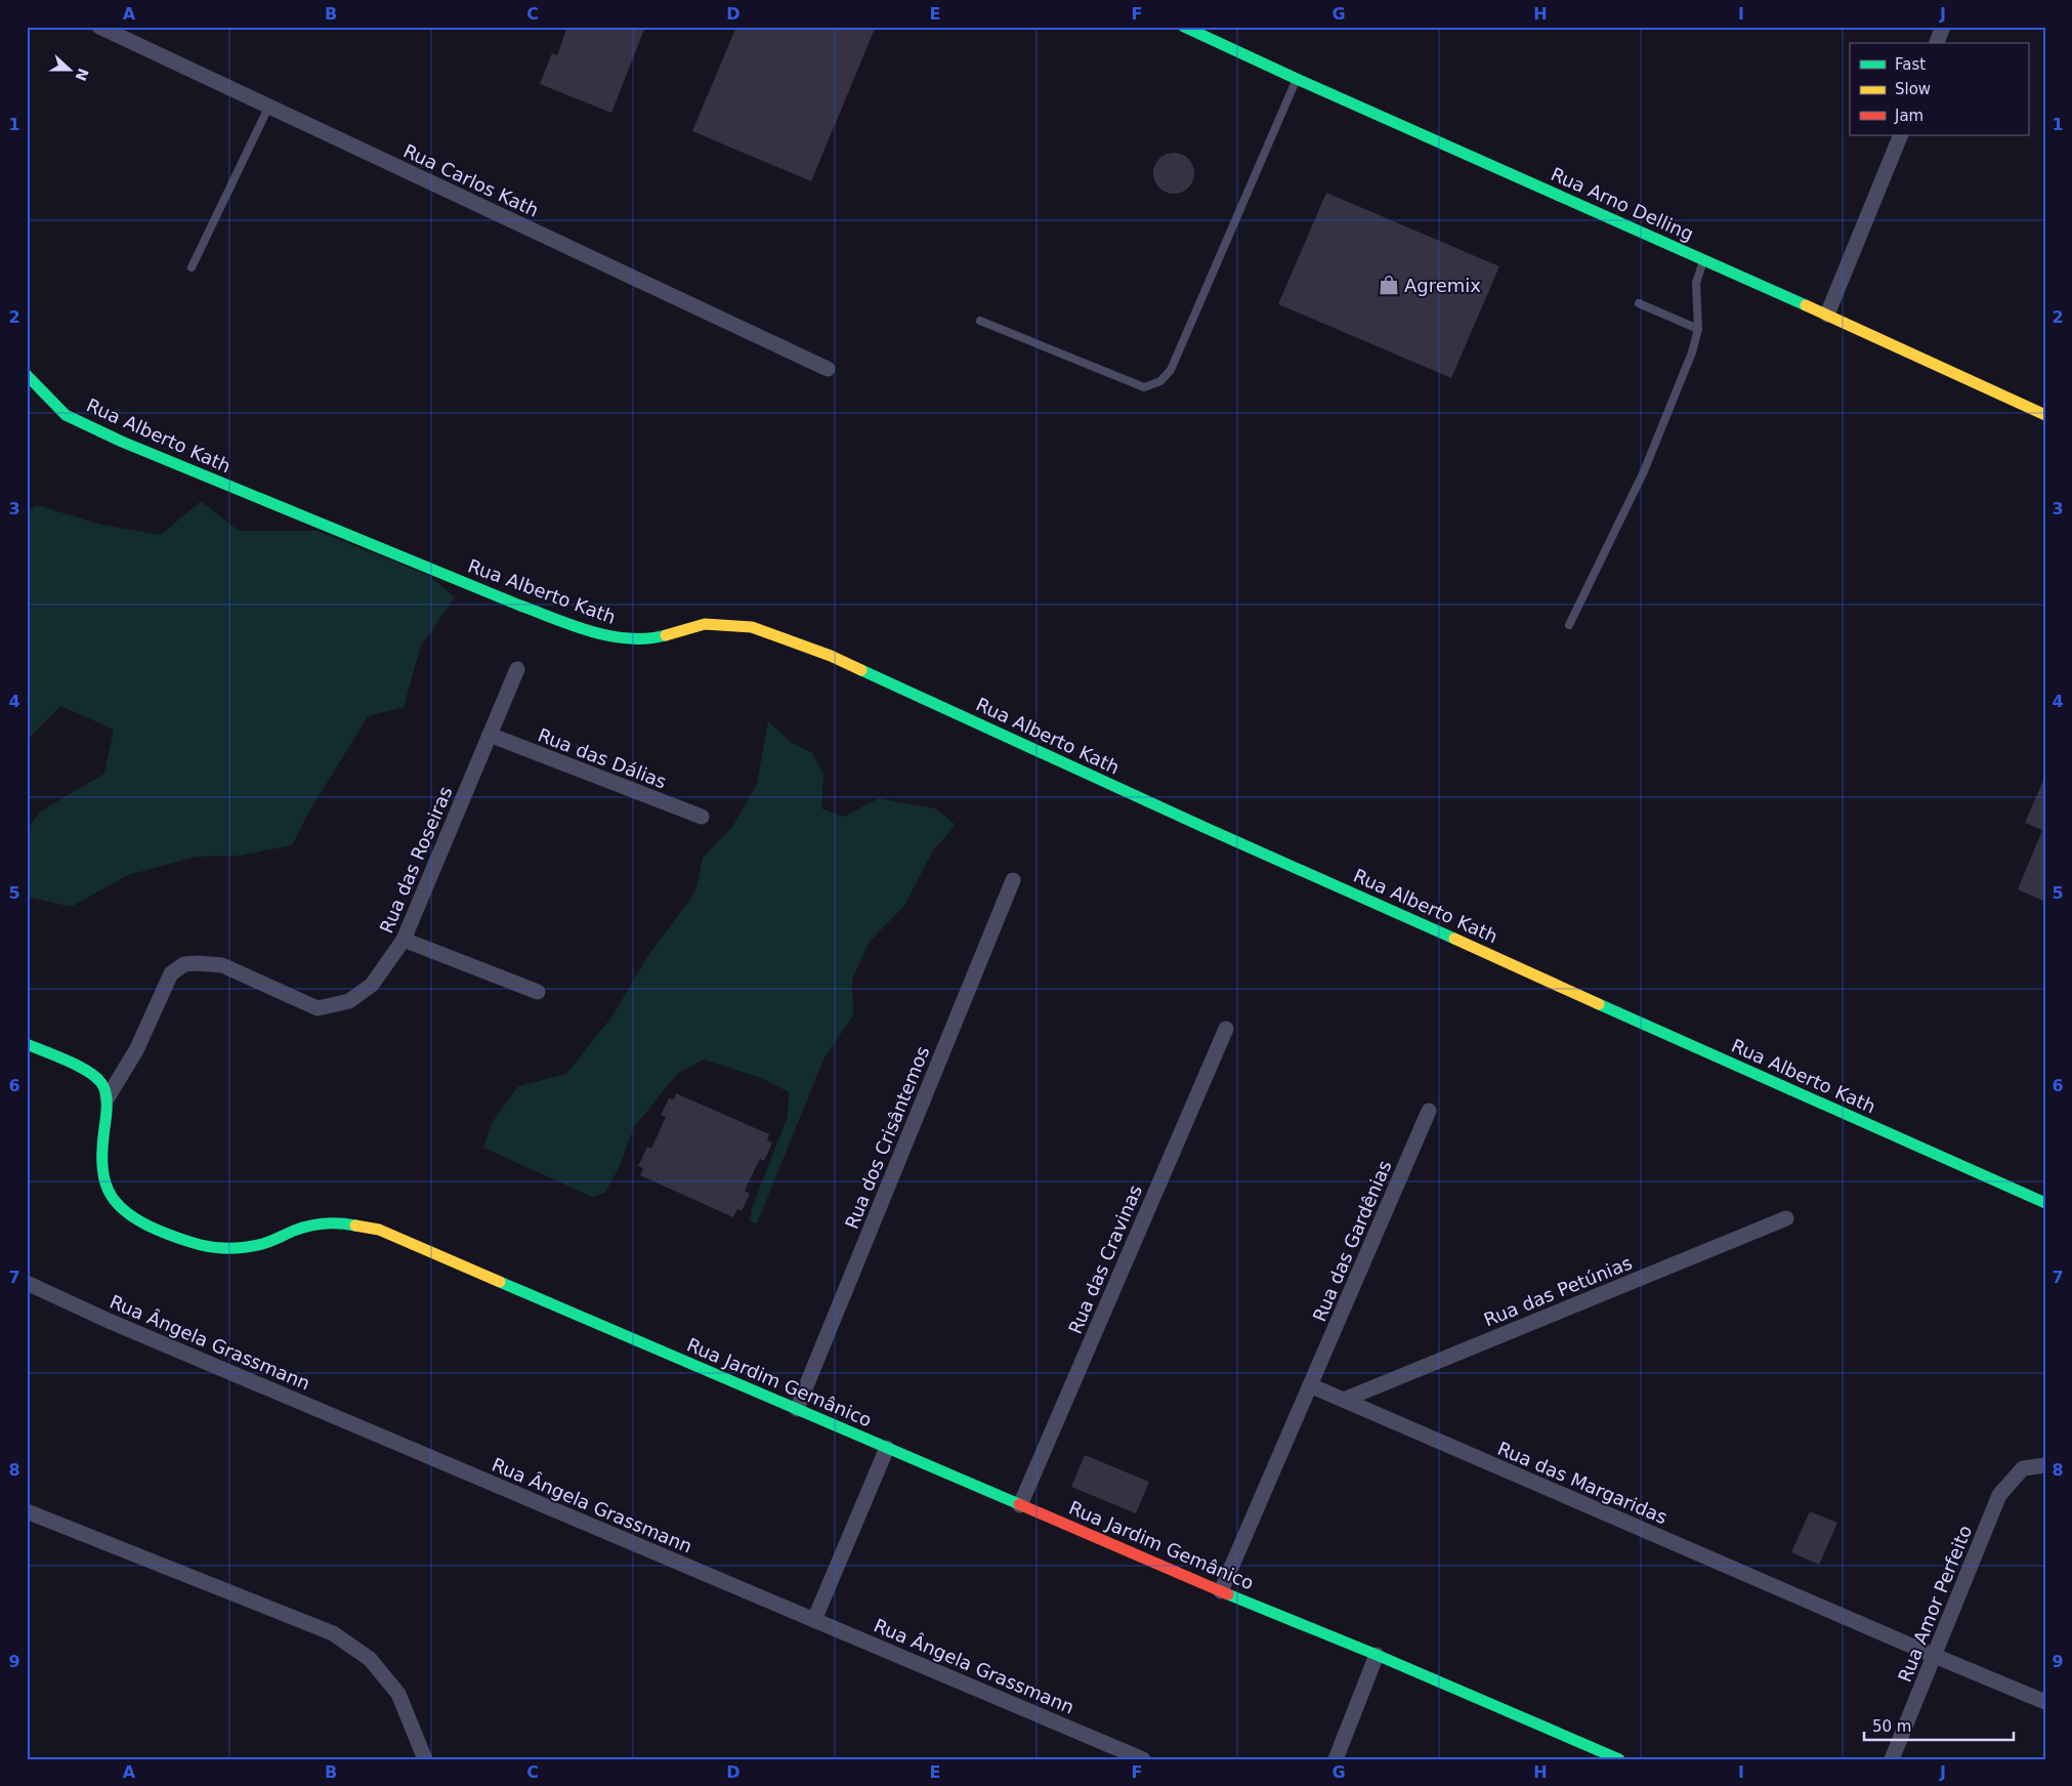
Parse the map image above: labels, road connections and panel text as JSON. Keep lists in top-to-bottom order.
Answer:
{
  "streets": {
    "street": [
      "Rua Carlos Kath",
      "Rua Arno Delling",
      "Rua Alberto Kath",
      "Rua das Dálias",
      "Rua das Roseiras",
      "Rua dos Crisântemos",
      "Rua das Gardênias",
      "Rua das Cravinas",
      "Rua das Petúnias",
      "Rua Ângela Grassmann",
      "Rua Jardim Gemânico",
      "Rua das Margaridas",
      "Rua Amor Perfeito"
    ]
  },
  "crossings": [
    ["Rua das Dálias", "Rua das Roseiras"],
    ["Rua das Roseiras", "Rua Jardim Gemânico"],
    ["Rua dos Crisântemos", "Rua Jardim Gemânico"],
    ["Rua das Gardênias", "Rua das Margaridas"],
    ["Rua das Cravinas", "Rua Jardim Gemânico"],
    ["Rua das Petúnias", "Rua das Margaridas"],
    ["Rua das Margaridas", "Rua Amor Perfeito"]
  ],
  "places": {
    "shop": ["Agremix"]
  },
  "legend": ["Fast", "Slow", "Jam"],
  "scale_bar": "50 m",
  "north": "right",
  "grid": {
    "columns": [
      "A",
      "B",
      "C",
      "D",
      "E",
      "F",
      "G",
      "H",
      "I",
      "J"
    ],
    "rows": [
      "1",
      "2",
      "3",
      "4",
      "5",
      "6",
      "7",
      "8",
      "9"
    ]
  }
}
